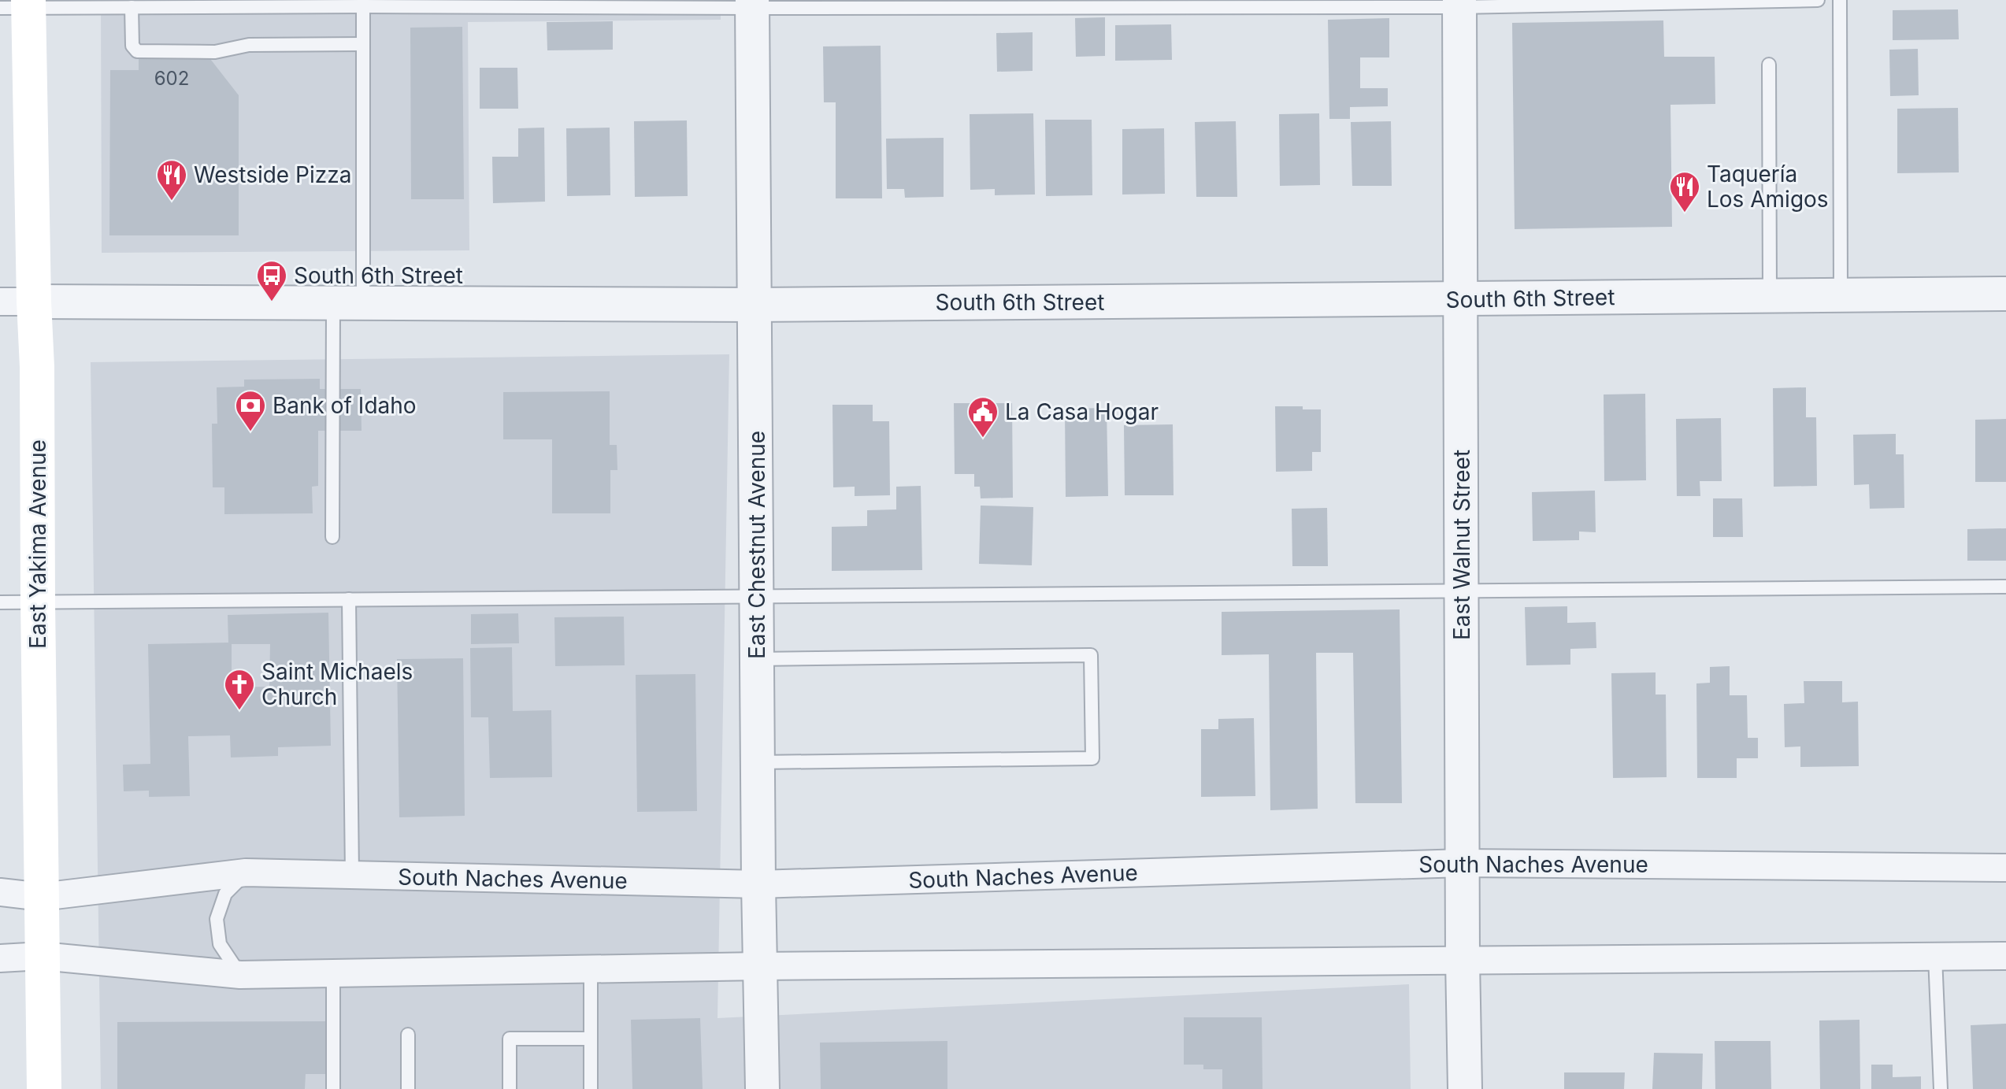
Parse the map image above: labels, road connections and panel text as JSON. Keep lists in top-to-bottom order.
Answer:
{
  "streets": {
    "main road": ["East Yakima Avenue"],
    "street": [
      "South 6th Street",
      "East Chestnut Avenue",
      "East Walnut Street",
      "South Naches Avenue"
    ]
  },
  "crossings": [
    ["South 6th Street", "East Yakima Avenue"],
    ["South 6th Street", "East Chestnut Avenue"],
    ["South 6th Street", "East Walnut Street"],
    ["East Yakima Avenue", "South Naches Avenue"],
    ["East Chestnut Avenue", "South Naches Avenue"],
    ["East Walnut Street", "South Naches Avenue"]
  ],
  "places": {
    "restaurant": ["Westside Pizza", "Taquería Los Amigos"],
    "bus stop": ["South 6th Street"],
    "bank": ["Bank of Idaho"],
    "public building": ["La Casa Hogar"],
    "church": ["Saint Michaels Church"]
  },
  "house_numbers": ["602"]
}
